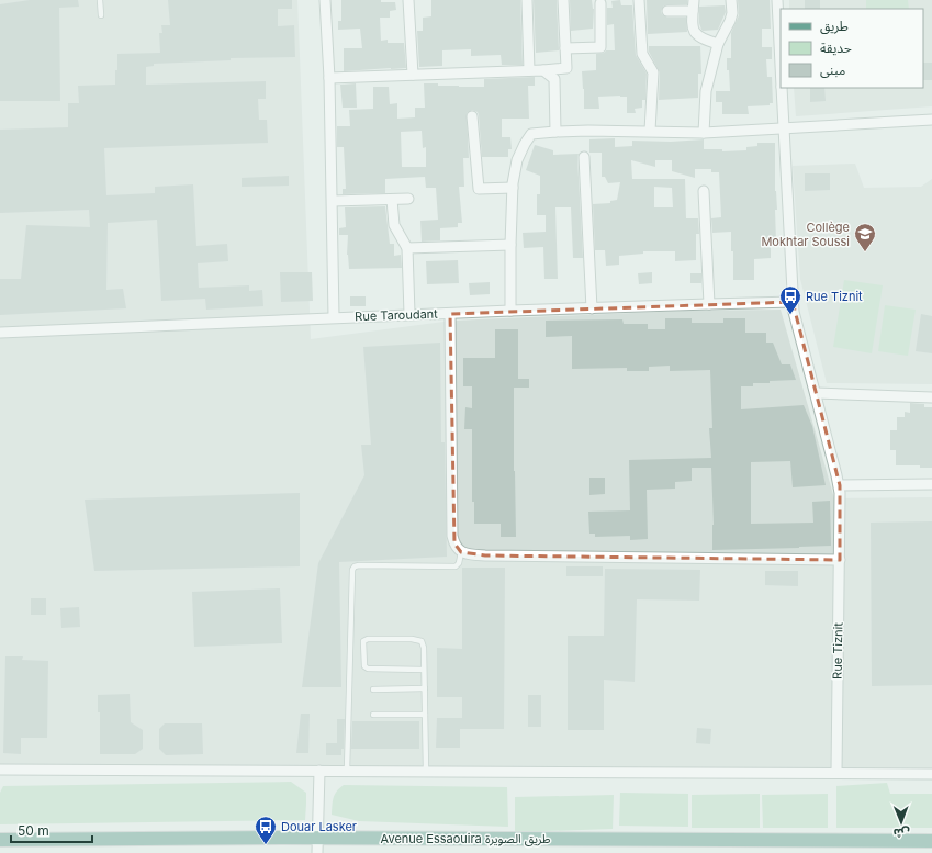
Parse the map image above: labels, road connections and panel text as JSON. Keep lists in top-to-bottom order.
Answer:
{
  "streets": {
    "main road": ["Avenue Essaouira طريق الصويرة"],
    "street": ["Rue Taroudant", "Rue Tiznit"]
  },
  "crossings": [
    ["Rue Taroudant", "Rue Tiznit"]
  ],
  "places": {
    "school or university": ["Collège Mokhtar Soussi"],
    "bus stop": ["Rue Tiznit", "Douar Lasker"]
  },
  "legend": ["طريق", "حديقة", "مبنى"],
  "scale_bar": "50 m",
  "north": "bottom"
}
